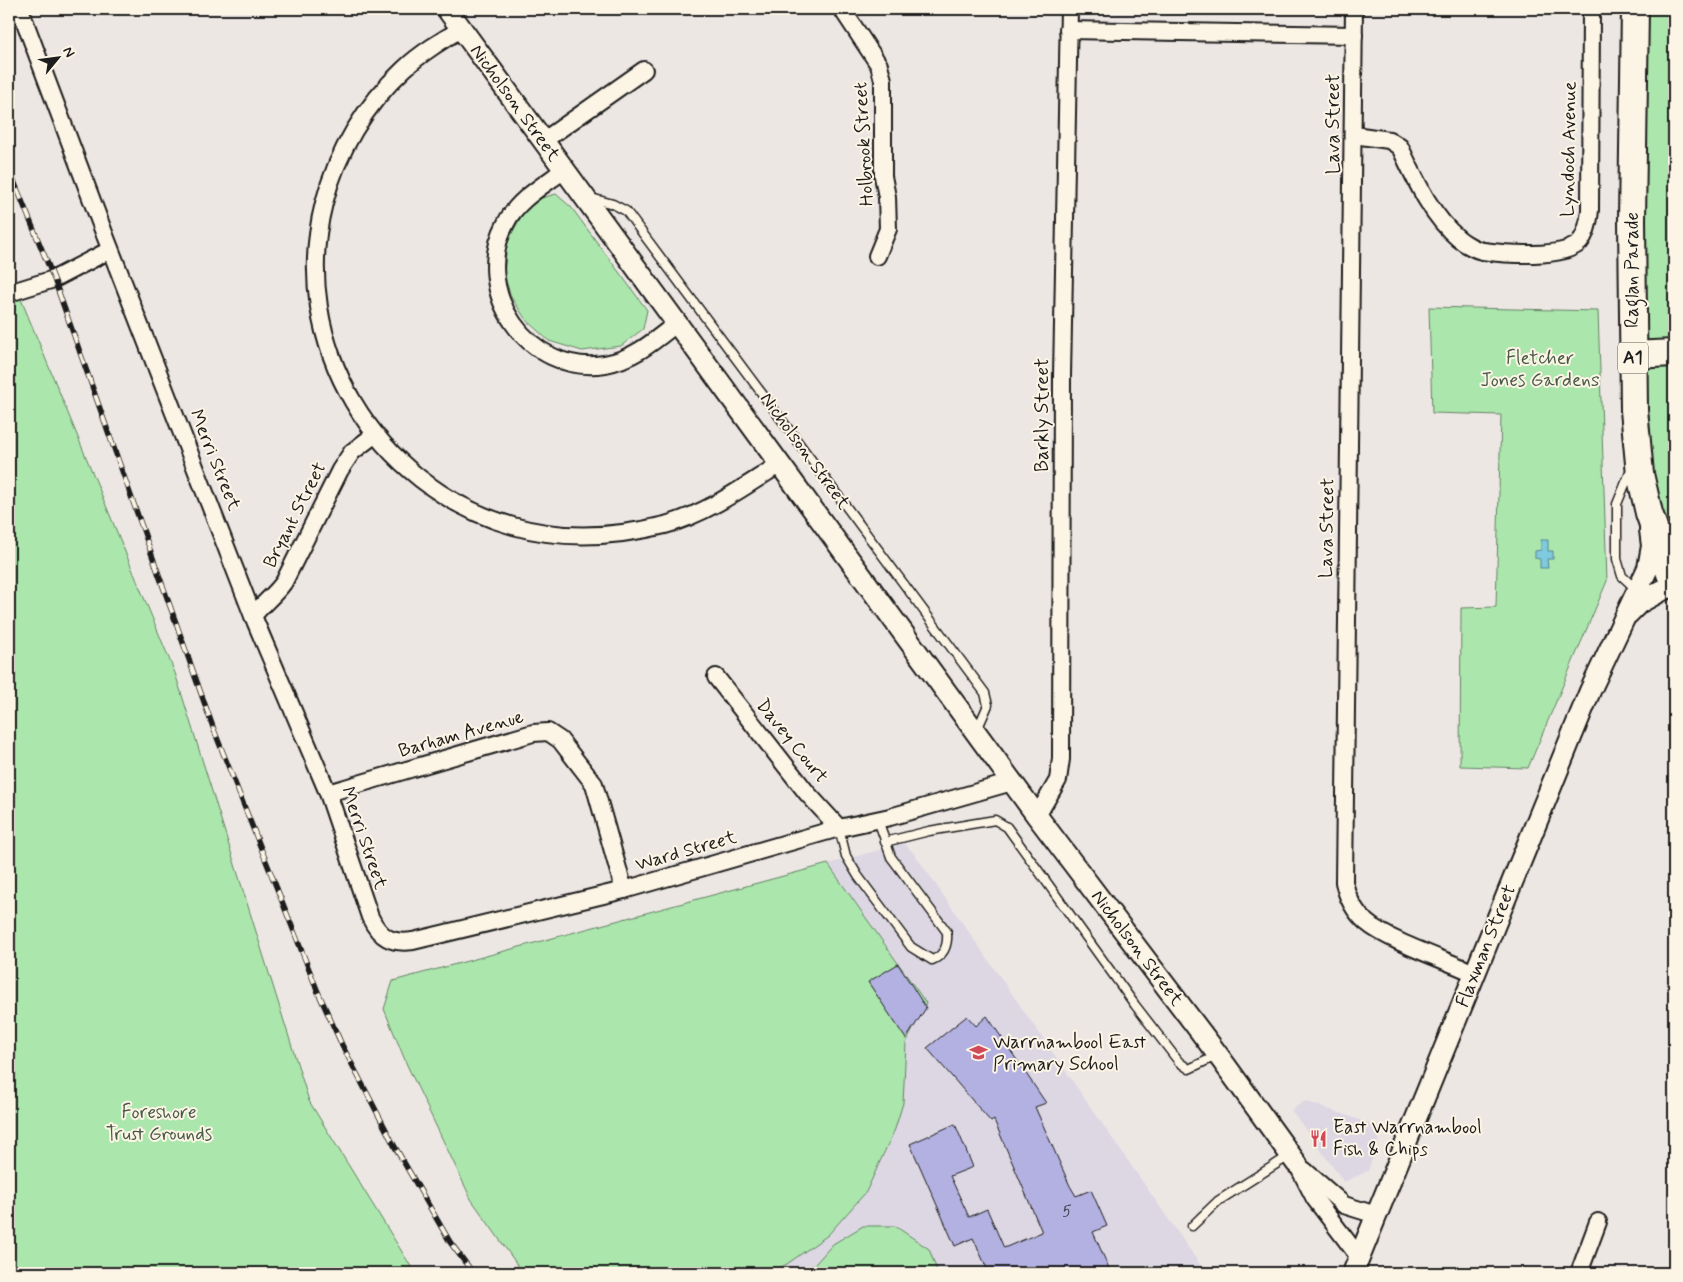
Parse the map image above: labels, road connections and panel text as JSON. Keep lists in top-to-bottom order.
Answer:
{
  "streets": {
    "highway": ["Raglan Parade", "A1"],
    "street": [
      "Nicholson Street",
      "Lava Street",
      "Holbrook Street",
      "Lyndoch Avenue",
      "Barkly Street",
      "Merri Street",
      "Bryant Street",
      "Barham Avenue",
      "Davey Court",
      "Ward Street",
      "Flaxman Street"
    ]
  },
  "crossings": [
    ["Nicholson Street", "Barkly Street"],
    ["Nicholson Street", "Ward Street"],
    ["Nicholson Street", "Flaxman Street"],
    ["Lava Street", "Lyndoch Avenue"],
    ["Lava Street", "Flaxman Street"],
    ["Raglan Parade", "Flaxman Street"],
    ["Merri Street", "Bryant Street"],
    ["Merri Street", "Barham Avenue"],
    ["Merri Street", "Ward Street"],
    ["Barham Avenue", "Ward Street"],
    ["Davey Court", "Ward Street"]
  ],
  "parks": ["Fletcher Jones Gardens", "Foreshore Trust Grounds"],
  "places": {
    "school or university": ["Warrnambool East Primary School"],
    "restaurant": ["East Warrnambool Fish & Chips"]
  },
  "house_numbers": ["5"],
  "north": "top right"
}
